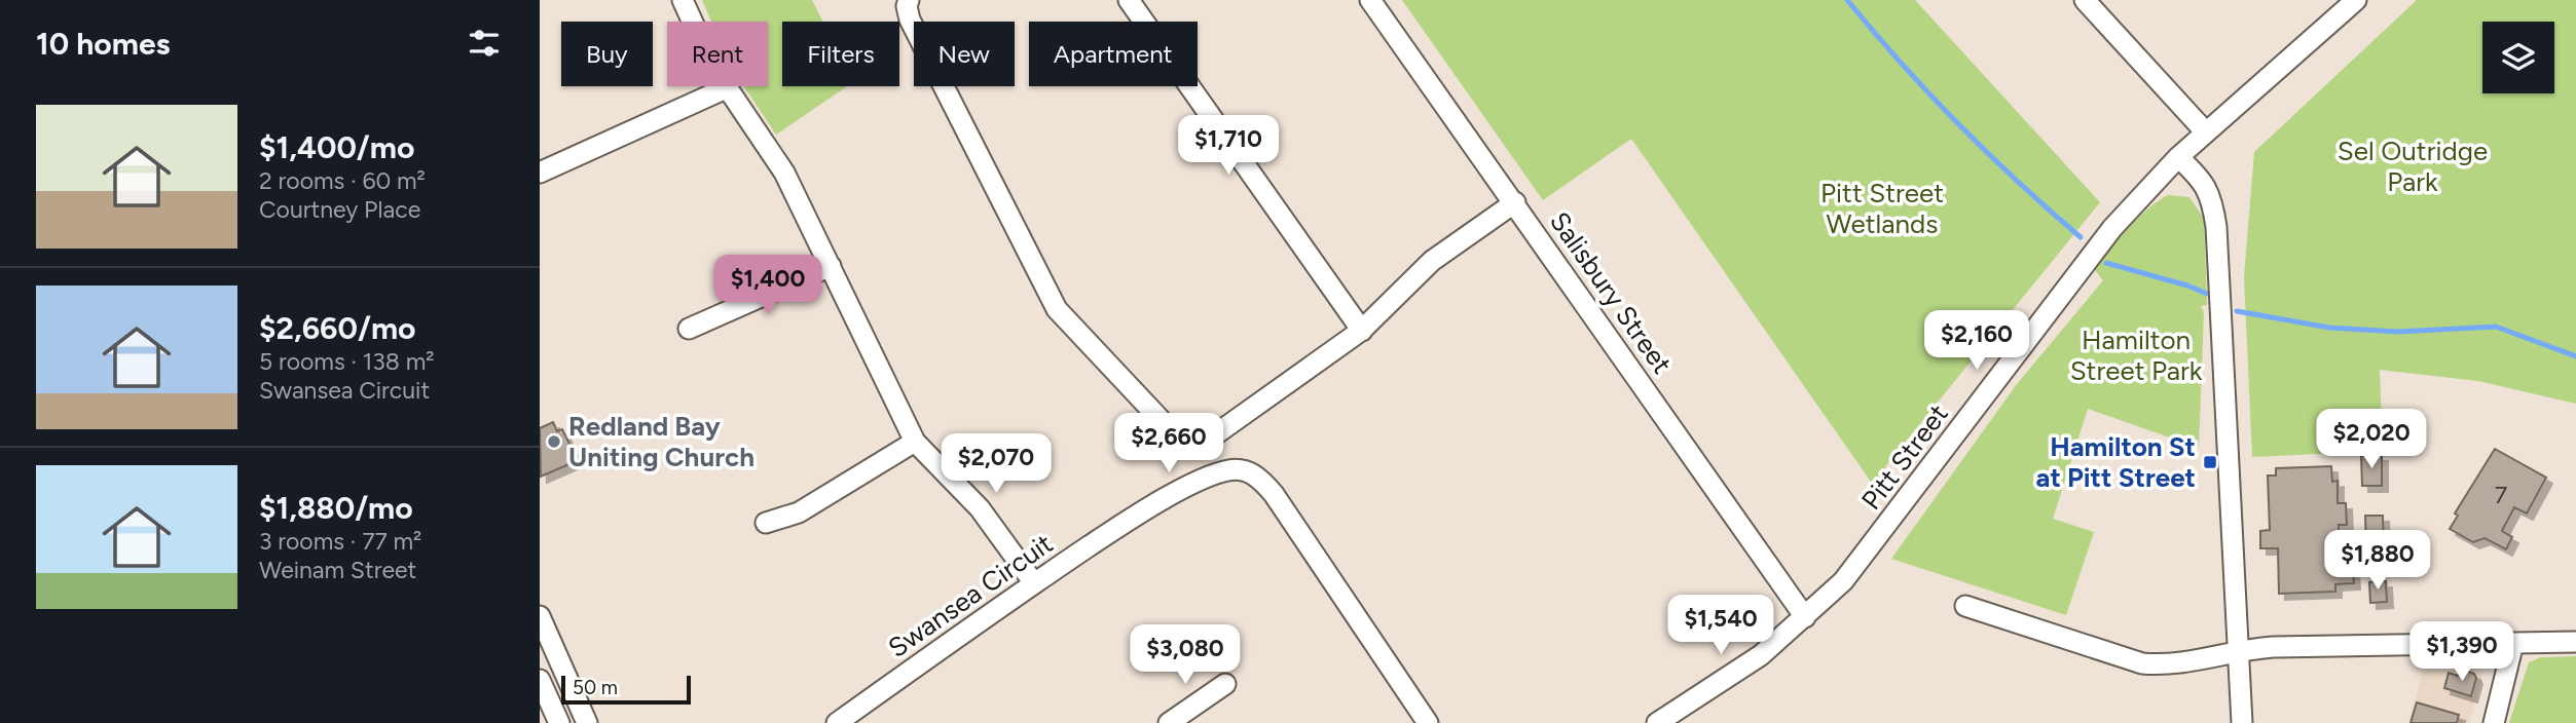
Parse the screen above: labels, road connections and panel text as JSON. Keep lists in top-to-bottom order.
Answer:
{
  "streets": {
    "street": ["Salisbury Street", "Pitt Street", "Swansea Circuit"]
  },
  "crossings": [
    ["Salisbury Street", "Pitt Street"]
  ],
  "parks": ["Sel Outridge Park", "Pitt Street Wetlands", "Hamilton Street Park"],
  "places": {
    "other": ["Redland Bay Uniting Church"],
    "transit": ["Hamilton St at Pitt Street"]
  },
  "house_numbers": ["7"],
  "scale_bar": "50 m",
  "page": {
    "heading": "10 homes",
    "chip": [
      "Buy",
      "Rent",
      "Filters",
      "New",
      "Apartment"
    ],
    "list": [
      {
        "name": "$1,400/mo",
        "note": "2 rooms · 60 m² · Courtney Place"
      },
      {
        "name": "$2,660/mo",
        "note": "5 rooms · 138 m² · Swansea Circuit"
      },
      {
        "name": "$1,880/mo",
        "note": "3 rooms · 77 m² · Weinam Street"
      }
    ],
    "price": [
      "$1,710",
      "$1,400",
      "$2,160",
      "$2,020",
      "$2,660",
      "$2,070",
      "$1,880",
      "$1,540",
      "$1,390",
      "$3,080"
    ],
    "scale": "50 m"
  }
}
